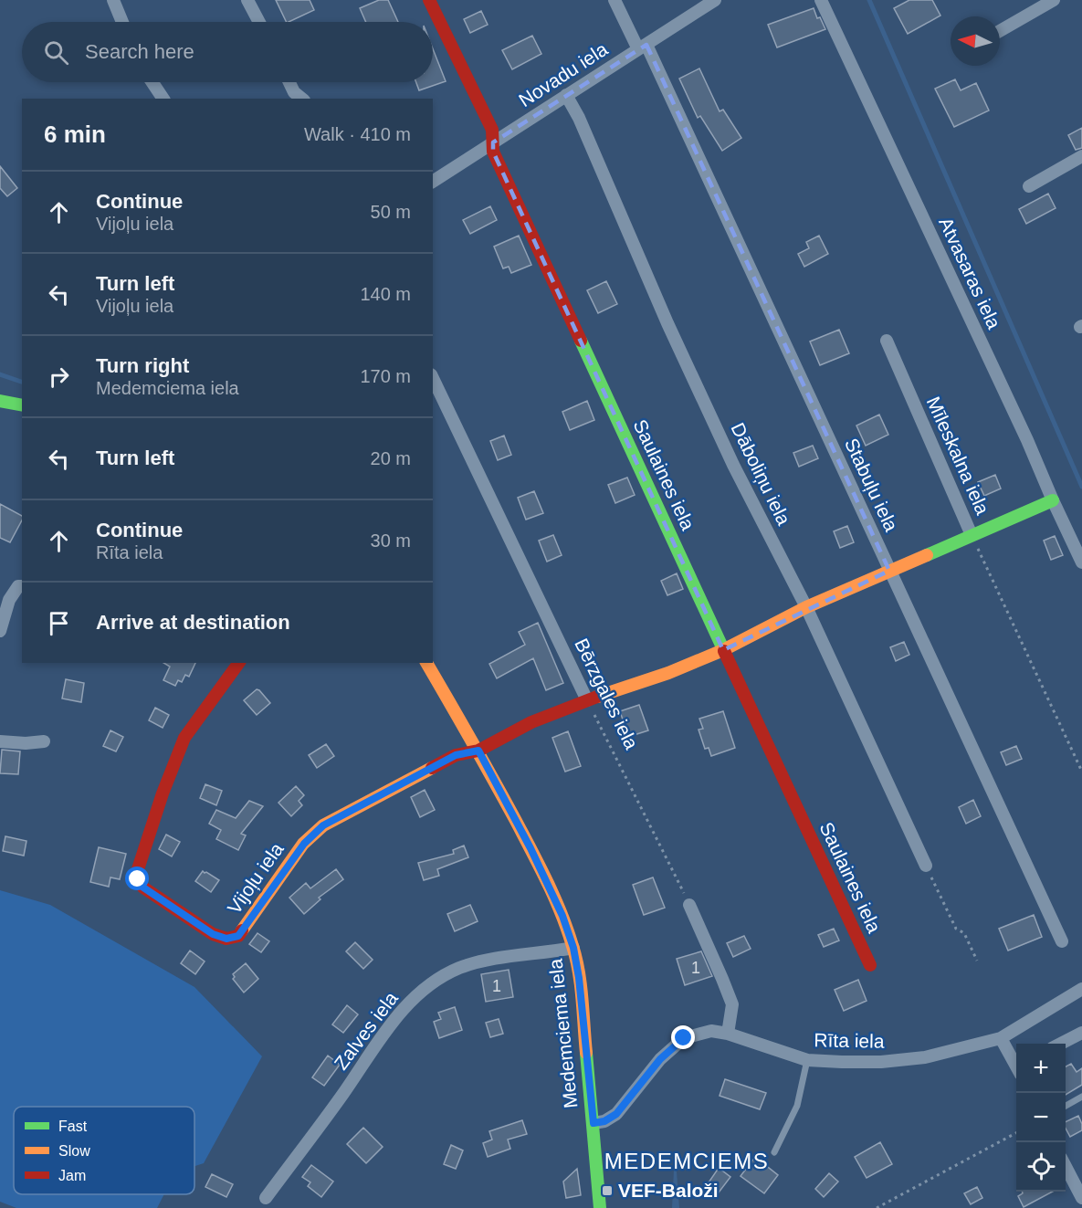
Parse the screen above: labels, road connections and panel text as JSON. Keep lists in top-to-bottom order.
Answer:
{
  "streets": {
    "street": [
      "Novadu iela",
      "Atvasaras iela",
      "Mīleskalna iela",
      "Dāboliņu iela",
      "Saulaines iela",
      "Stabuļu iela",
      "Bērzgales iela",
      "Vijoļu iela",
      "Zalves iela",
      "Medemciema iela",
      "Rīta iela"
    ]
  },
  "crossings": [
    ["Novadu iela", "Dāboliņu iela"],
    ["Novadu iela", "Saulaines iela"],
    ["Novadu iela", "Stabuļu iela"],
    ["Atvasaras iela", "Mīleskalna iela"],
    ["Vijoļu iela", "Medemciema iela"],
    ["Zalves iela", "Medemciema iela"],
    ["Medemciema iela", "Rīta iela"]
  ],
  "districts": ["MEDEMCIEMS"],
  "places": {
    "transit": ["VEF-Baloži"]
  },
  "house_numbers": ["1", "1"],
  "legend": ["Fast", "Slow", "Jam"],
  "north": "left",
  "page": {
    "search": "Search here",
    "heading": ["6 min", "Walk · 410 m"],
    "list": [
      ["Continue", "Vijoļu iela", "50 m"],
      ["Turn left", "Vijoļu iela", "140 m"],
      ["Turn right", "Medemciema iela", "170 m"],
      ["Turn left", "20 m"],
      ["Continue", "Rīta iela", "30 m"],
      "Arrive at destination"
    ],
    "map_buttons": ["+", "−"]
  }
}
